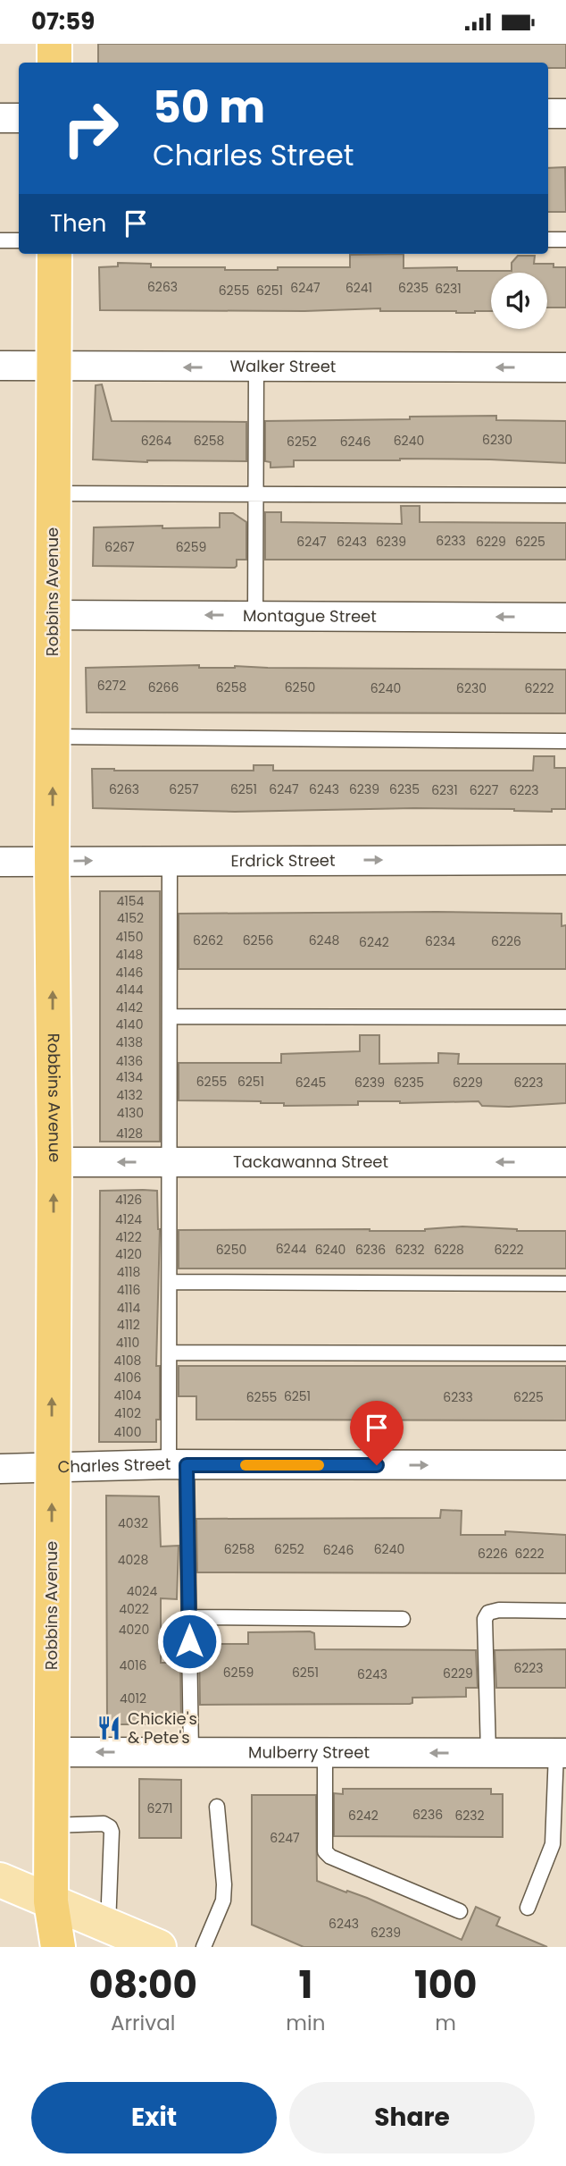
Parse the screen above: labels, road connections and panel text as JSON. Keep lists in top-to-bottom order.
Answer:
{
  "streets": {
    "highway": ["Robbins Avenue"],
    "street": [
      "Walker Street",
      "Montague Street",
      "Erdrick Street",
      "Tackawanna Street",
      "Charles Street",
      "Mulberry Street"
    ]
  },
  "crossings": [
    ["Walker Street", "Robbins Avenue"],
    ["Robbins Avenue", "Montague Street"],
    ["Robbins Avenue", "Erdrick Street"],
    ["Robbins Avenue", "Tackawanna Street"],
    ["Robbins Avenue", "Charles Street"],
    ["Robbins Avenue", "Mulberry Street"]
  ],
  "one_way": [
    "Walker Street",
    "Robbins Avenue",
    "Montague Street",
    "Erdrick Street",
    "Tackawanna Street",
    "Charles Street",
    "Mulberry Street"
  ],
  "places": {
    "restaurant": ["Chickie's & Pete's"]
  },
  "house_numbers": [
    "6263",
    "6247",
    "6241",
    "6235",
    "6231",
    "6255",
    "6251",
    "6230",
    "6264",
    "6258",
    "6240",
    "6252",
    "6246",
    "6233",
    "6247",
    "6243",
    "6239",
    "6229",
    "6225",
    "6267",
    "6259",
    "6272",
    "6266",
    "6258",
    "6250",
    "6240",
    "6230",
    "6222",
    "6263",
    "6257",
    "6251",
    "6247",
    "6243",
    "6239",
    "6235",
    "6231",
    "6227",
    "6223",
    "4154",
    "4152",
    "4150",
    "6262",
    "6256",
    "6248",
    "6234",
    "6226",
    "6242",
    "4148",
    "4146",
    "4144",
    "4142",
    "4140",
    "4138",
    "4136",
    "4134",
    "6255",
    "6251",
    "6245",
    "6239",
    "6235",
    "6229",
    "6223",
    "4132",
    "4130",
    "4128",
    "4126",
    "4124",
    "4122",
    "6244",
    "6250",
    "6240",
    "6236",
    "6232",
    "6228",
    "6222",
    "4120",
    "4118",
    "4116",
    "4114",
    "4112",
    "4110",
    "4108",
    "4106",
    "4104",
    "6251",
    "6255",
    "6233",
    "6225",
    "4102",
    "4100",
    "4032",
    "6258",
    "6252",
    "6240",
    "6246",
    "6226",
    "6222",
    "4028",
    "4024",
    "4022",
    "4020",
    "4016",
    "6223",
    "6259",
    "6251",
    "6229",
    "6243",
    "4012",
    "6271",
    "6236",
    "6242",
    "6232",
    "6247",
    "6243",
    "6239"
  ],
  "page": {
    "status": "07:59",
    "turn": ["50 m", "Charles Street"],
    "then": "Then",
    "eta": [
      "08:00",
      "Arrival",
      "1",
      "min",
      "100",
      "m"
    ],
    "buttons": ["Exit", "Share"]
  }
}
